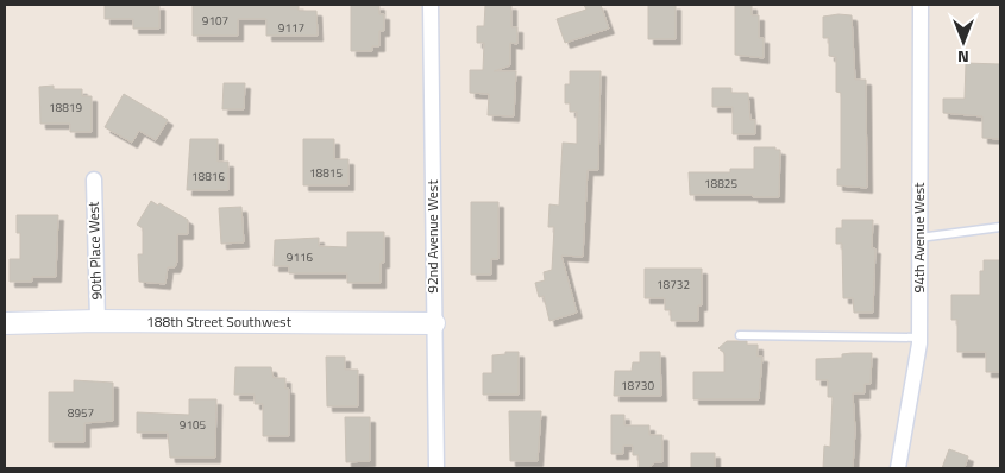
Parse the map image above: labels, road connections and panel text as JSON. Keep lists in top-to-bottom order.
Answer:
{
  "streets": {
    "street": [
      "92nd Avenue West",
      "94th Avenue West",
      "90th Place West",
      "188th Street Southwest"
    ]
  },
  "crossings": [
    ["92nd Avenue West", "188th Street Southwest"],
    ["90th Place West", "188th Street Southwest"]
  ],
  "house_numbers": [
    "9107",
    "9117",
    "18819",
    "18815",
    "18816",
    "18825",
    "9116",
    "18732",
    "18730",
    "8957",
    "9105"
  ],
  "north": "bottom"
}
